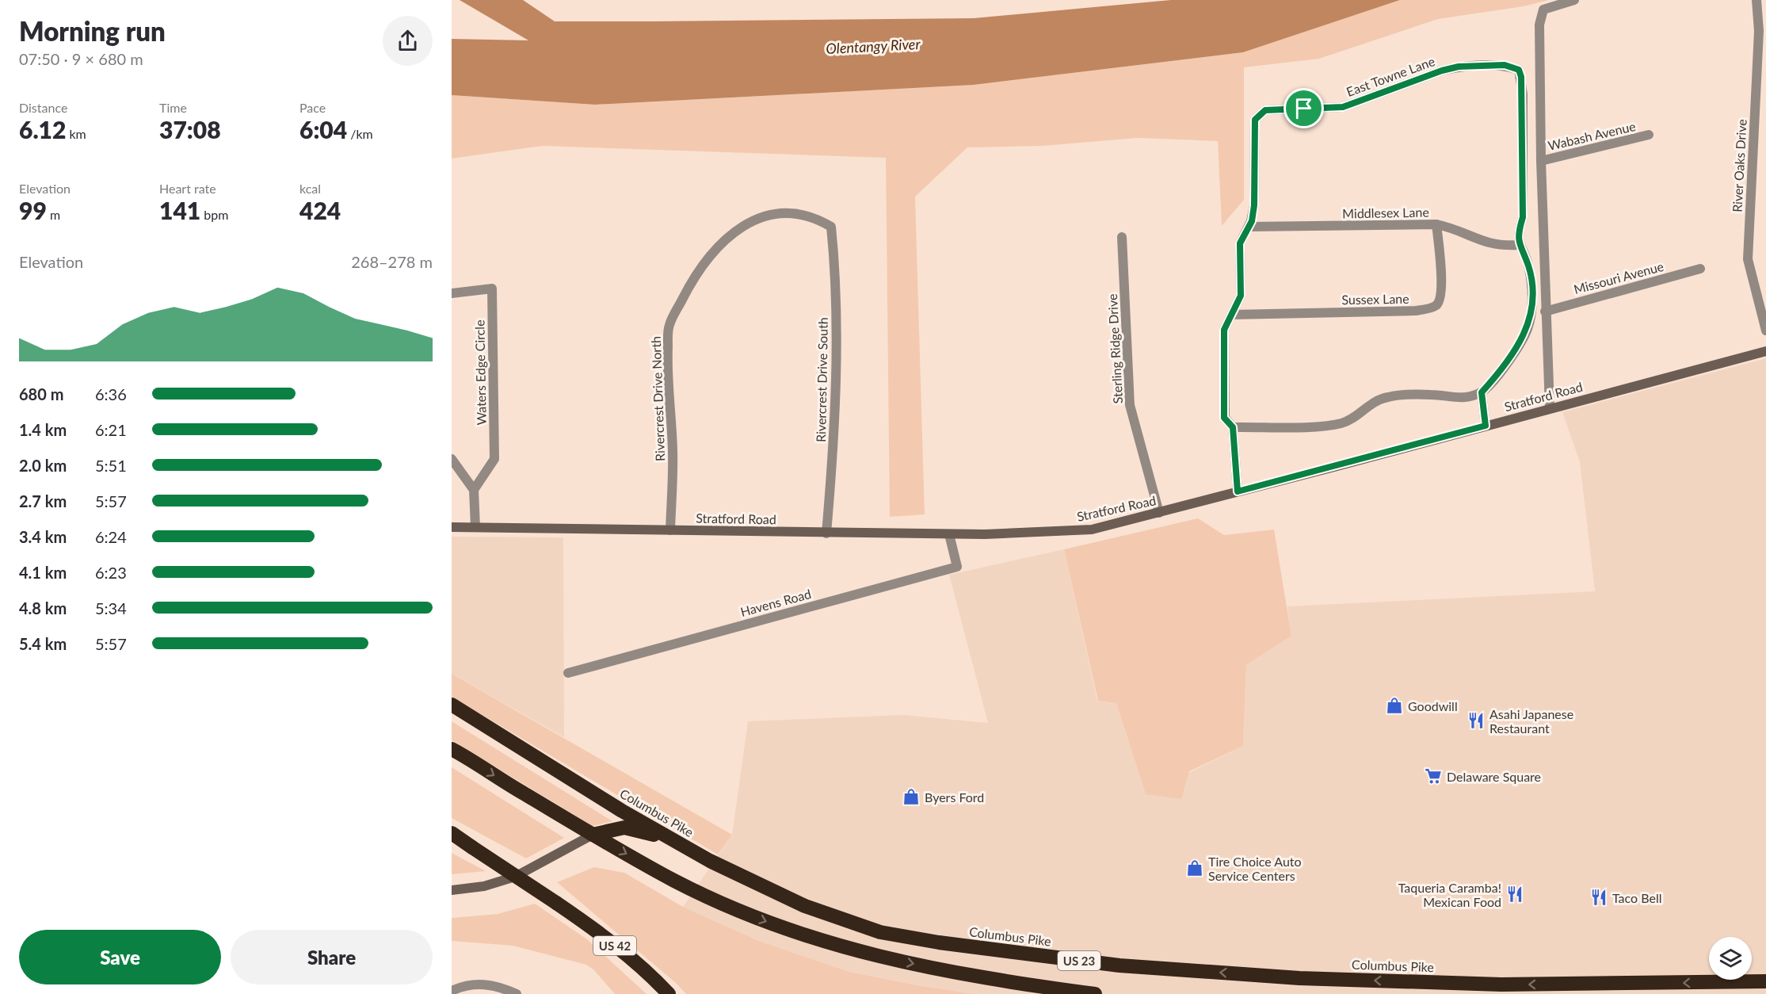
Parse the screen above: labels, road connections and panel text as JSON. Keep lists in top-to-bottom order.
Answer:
{
  "streets": {
    "highway": ["Columbus Pike", "US 42", "US 23"],
    "street": [
      "East Towne Lane",
      "Wabash Avenue",
      "River Oaks Drive",
      "Middlesex Lane",
      "Missouri Avenue",
      "Sussex Lane",
      "Sterling Ridge Drive",
      "Waters Edge Circle",
      "Rivercrest Drive South",
      "Stratford Road",
      "Rivercrest Drive North",
      "Havens Road"
    ]
  },
  "crossings": [
    ["East Towne Lane", "Middlesex Lane"],
    ["Middlesex Lane", "Sussex Lane"],
    ["Sterling Ridge Drive", "Stratford Road"],
    ["Rivercrest Drive South", "Stratford Road"],
    ["Rivercrest Drive South", "Rivercrest Drive North"],
    ["Stratford Road", "Rivercrest Drive North"],
    ["Stratford Road", "Havens Road"]
  ],
  "water": ["Olentangy River"],
  "places": {
    "shop": ["Goodwill", "Byers Ford", "Tire Choice Auto Service Centers"],
    "restaurant": ["Asahi Japanese Restaurant", "Taqueria Caramba! Mexican Food", "Taco Bell"],
    "supermarket": ["Delaware Square"]
  },
  "page": {
    "heading": ["Morning run", "07:50 · 9 × 680 m"],
    "stats": [
      ["Distance", "6.12 km"],
      ["Time", "37:08"],
      ["Pace", "6:04 /km"],
      ["Elevation", "99 m"],
      ["Heart rate", "141 bpm"],
      ["kcal", "424"]
    ],
    "chart": ["Elevation", "268–278 m"],
    "list": [
      {
        "name": "680 m",
        "note": "6:36"
      },
      {
        "name": "1.4 km",
        "note": "6:21"
      },
      {
        "name": "2.0 km",
        "note": "5:51"
      },
      {
        "name": "2.7 km",
        "note": "5:57"
      },
      {
        "name": "3.4 km",
        "note": "6:24"
      },
      {
        "name": "4.1 km",
        "note": "6:23"
      },
      {
        "name": "4.8 km",
        "note": "5:34"
      },
      {
        "name": "5.4 km",
        "note": "5:57"
      }
    ],
    "buttons": ["Save", "Share"]
  }
}
